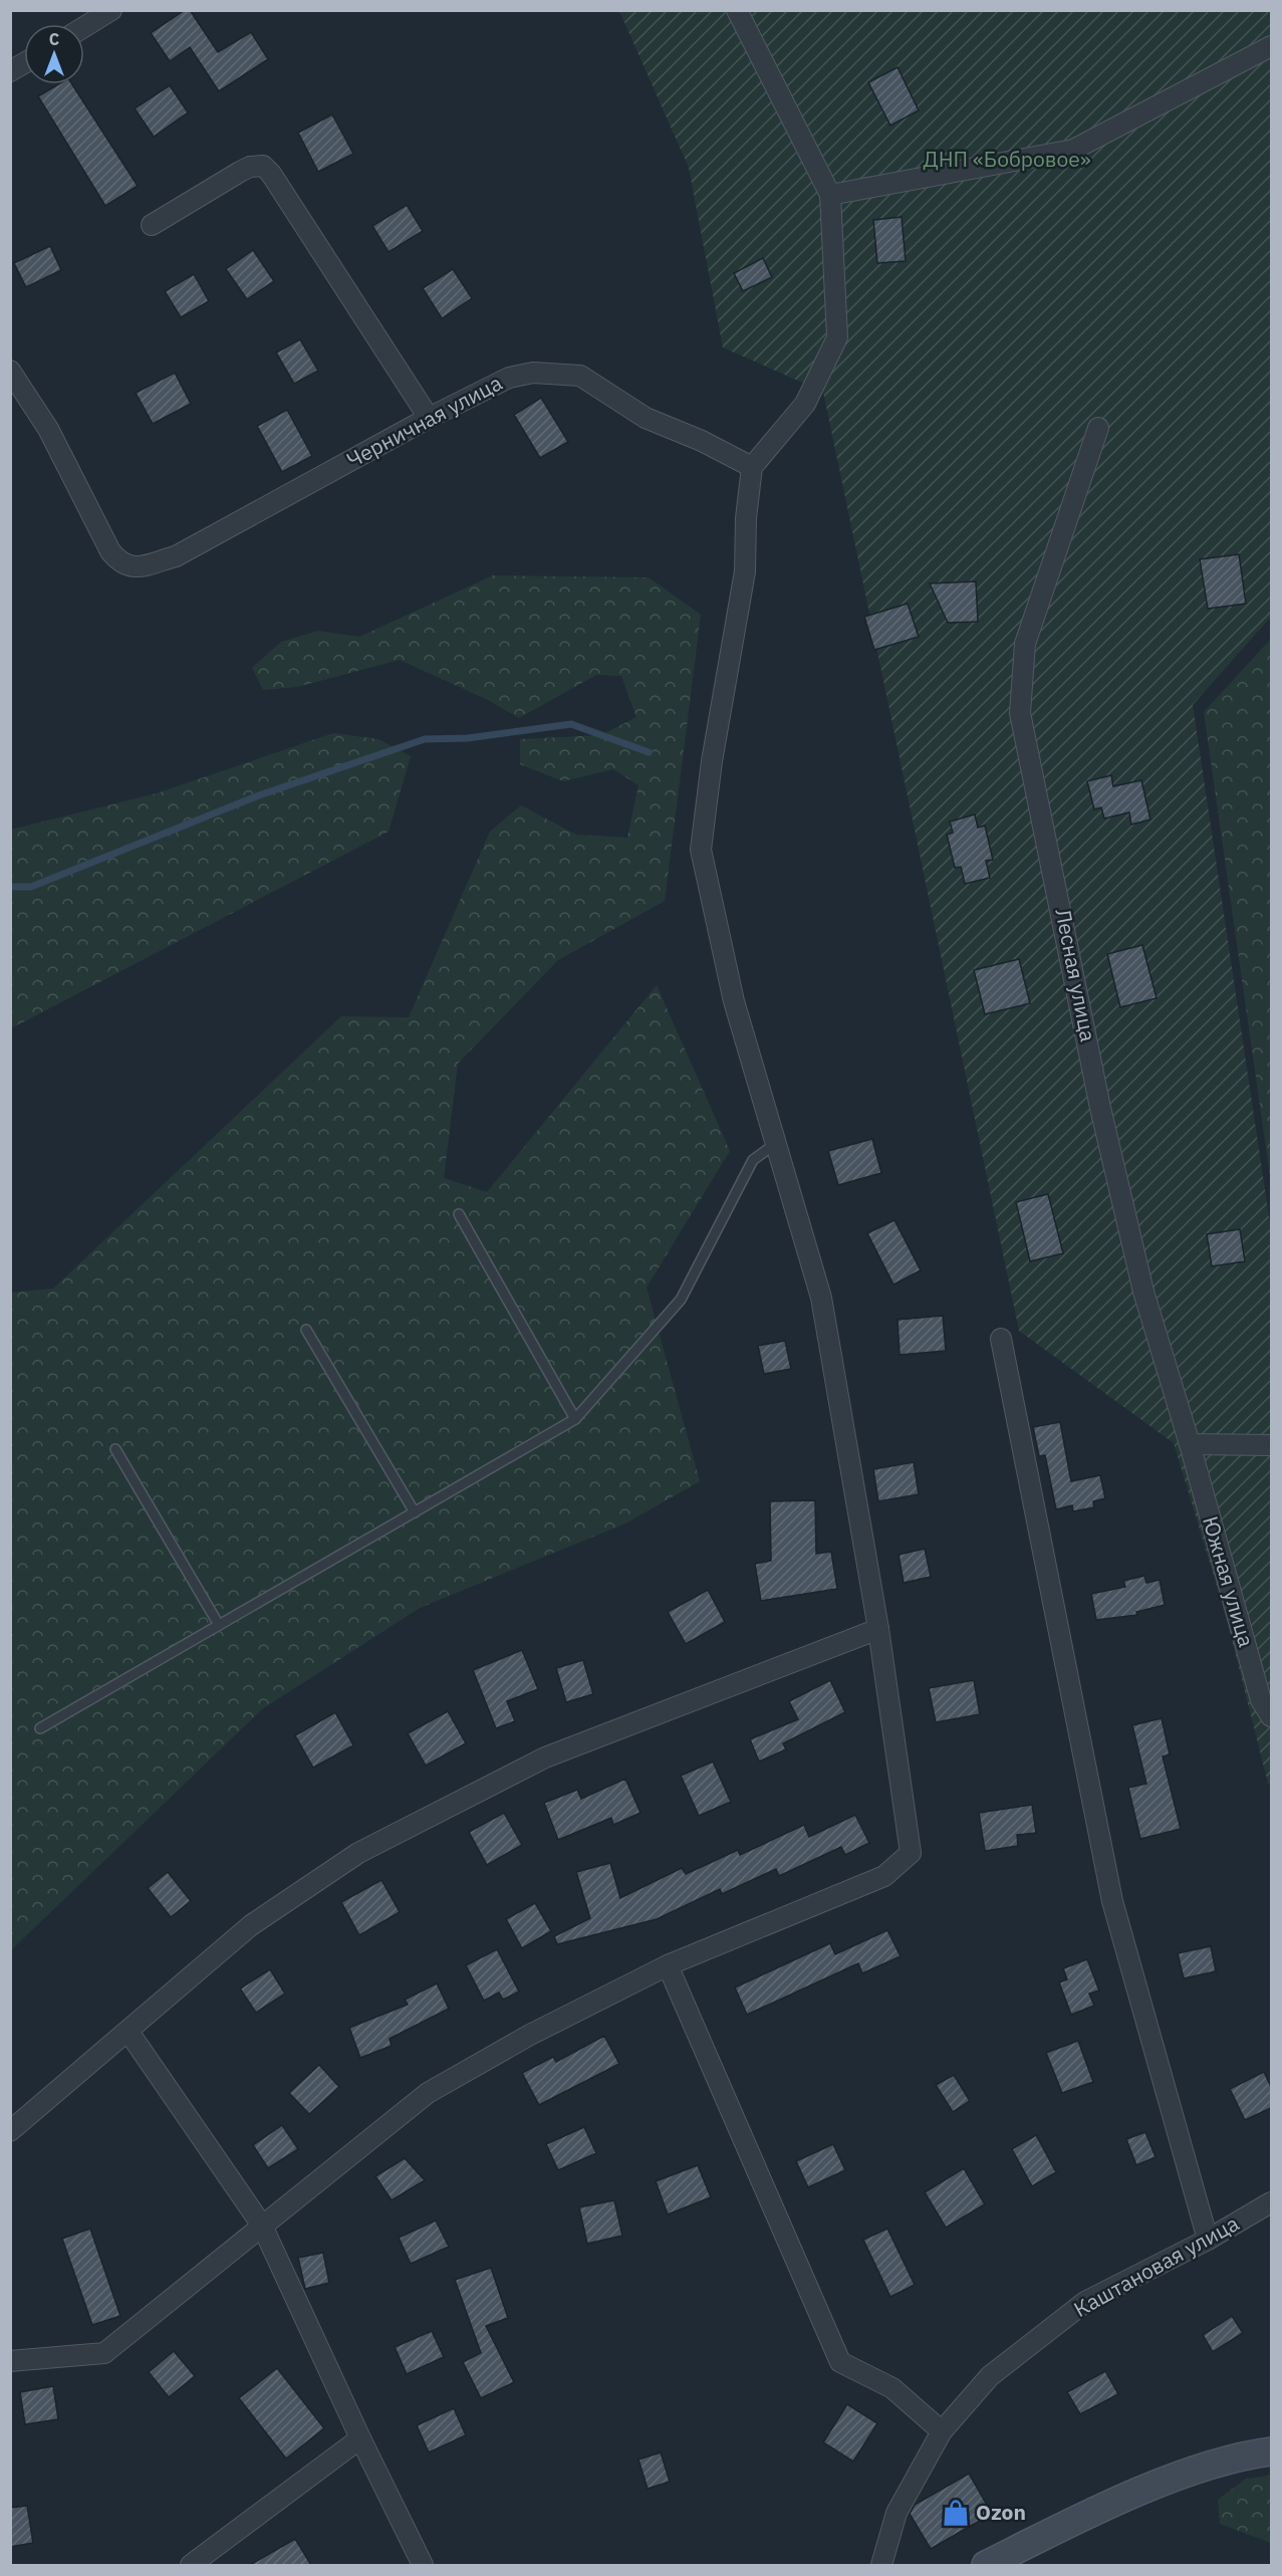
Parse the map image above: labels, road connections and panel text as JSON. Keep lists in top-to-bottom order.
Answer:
{
  "streets": {
    "street": [
      "Черничная улица",
      "Лесная улица",
      "Южная улица",
      "Каштановая улица"
    ]
  },
  "crossings": [
    ["Лесная улица", "Южная улица"]
  ],
  "parks": ["ДНП «Бобровое»"],
  "places": {
    "shop": ["Ozon"]
  },
  "north": "top"
}
